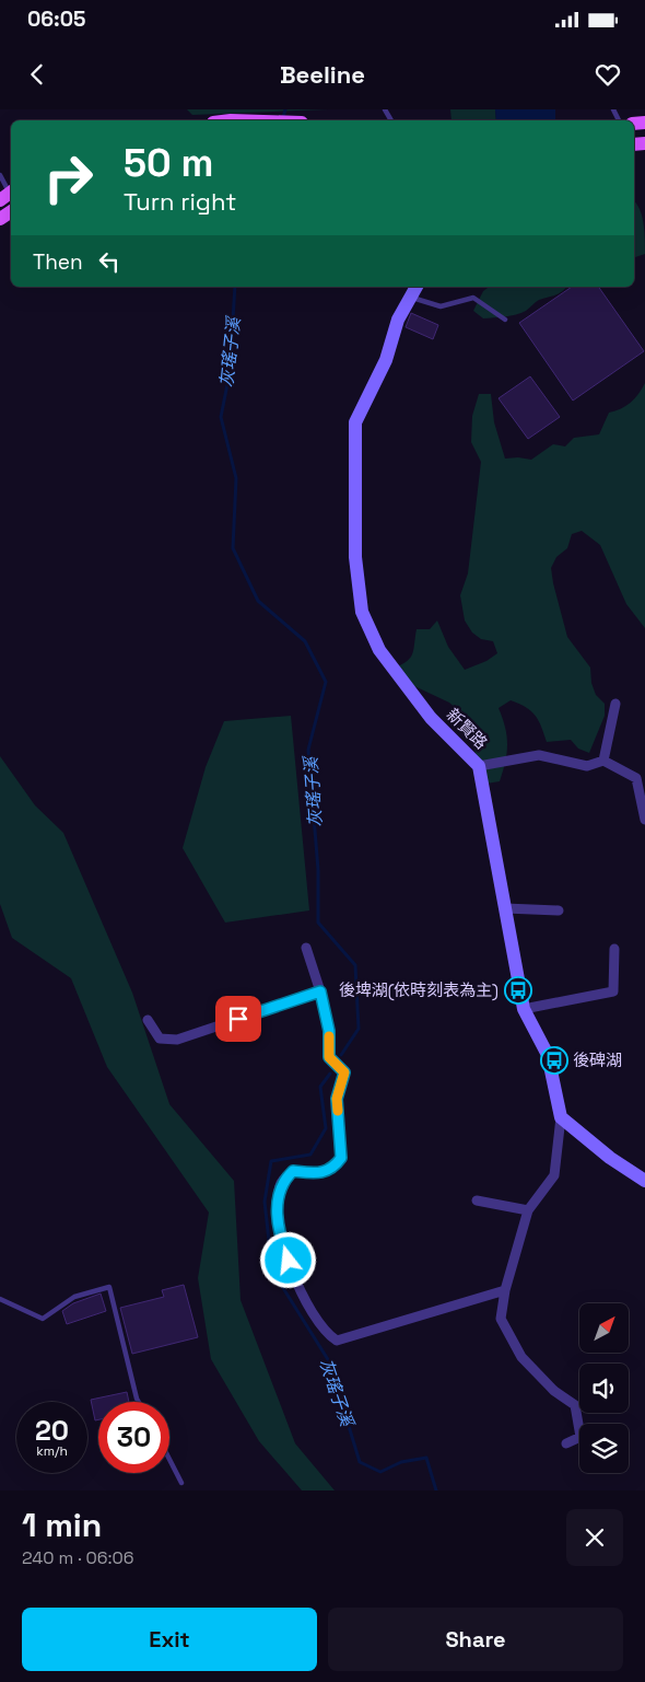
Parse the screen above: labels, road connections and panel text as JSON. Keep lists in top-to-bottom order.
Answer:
{
  "streets": {
    "street": ["新賢路"]
  },
  "water": ["灰瑤子溪"],
  "places": {
    "bus stop": ["後埤湖(依時刻表為主)", "後碑湖"]
  },
  "north": "top right",
  "page": {
    "status": "06:05",
    "header": "Beeline",
    "turn": ["50 m", "Turn right"],
    "then": "Then",
    "speed": "20 km/h",
    "limit": "30",
    "heading": ["1 min", "240 m · 06:06"],
    "buttons": ["Exit", "Share"]
  }
}
